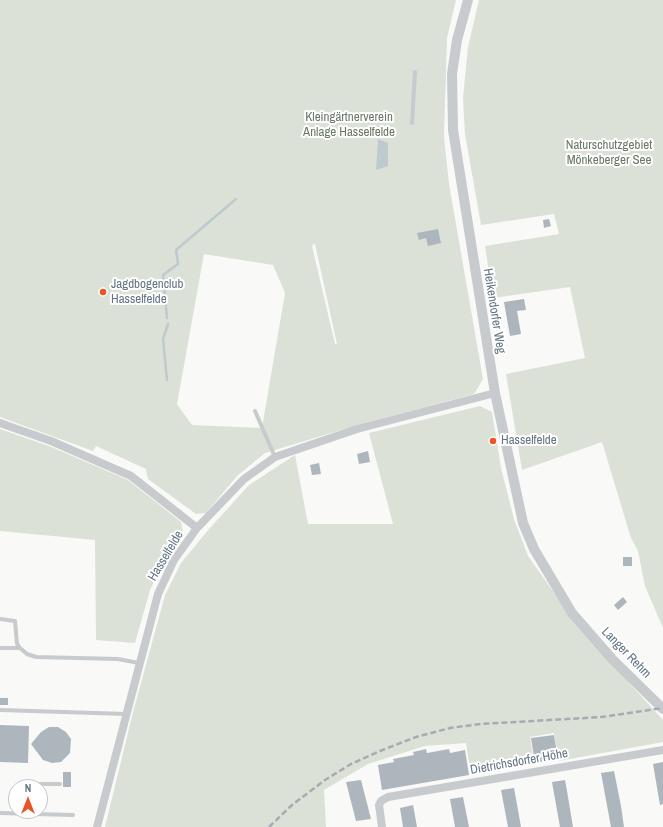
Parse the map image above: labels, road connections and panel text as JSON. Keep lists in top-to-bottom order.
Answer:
{
  "streets": {
    "street": [
      "Heikendorfer Weg",
      "Hasselfelde",
      "Langer Rehm",
      "Dietrichsdorfer Höhe"
    ]
  },
  "crossings": [
    ["Heikendorfer Weg", "Hasselfelde"],
    ["Heikendorfer Weg", "Langer Rehm"]
  ],
  "parks": ["Kleingärtnerverein Anlage Hasselfelde", "Naturschutzgebiet Mönkeberger See"],
  "places": ["Jagdbogenclub Hasselfelde", "Hasselfelde"],
  "north": "top"
}
